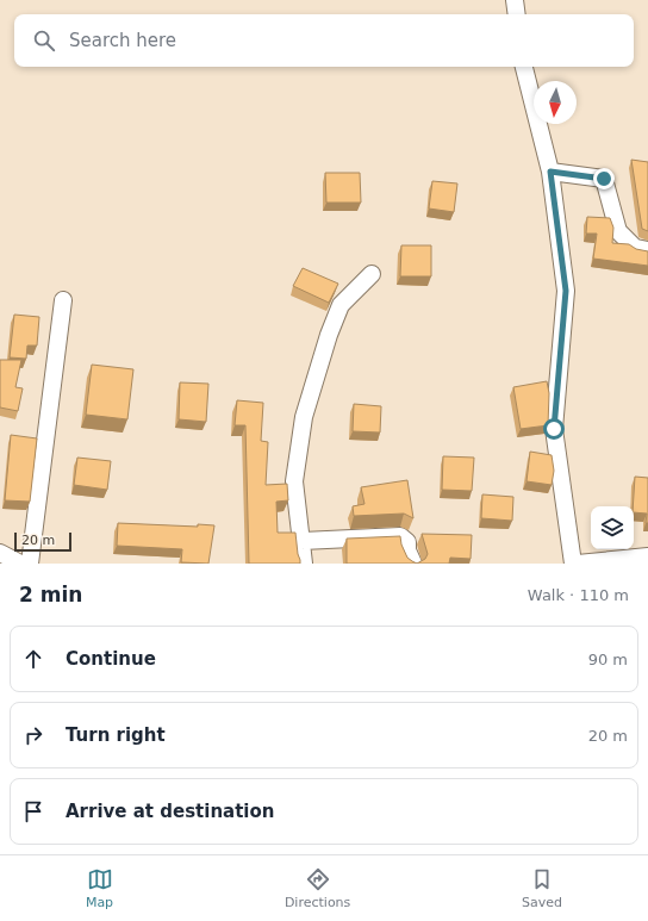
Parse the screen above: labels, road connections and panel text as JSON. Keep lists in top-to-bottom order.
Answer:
{
  "scale_bar": "20 m",
  "north": "bottom",
  "page": {
    "search": "Search here",
    "scale": "20 m",
    "heading": ["2 min", "Walk · 110 m"],
    "list": [
      ["Continue", "90 m"],
      ["Turn right", "20 m"],
      "Arrive at destination"
    ],
    "nav": ["Map", "Directions", "Saved"]
  }
}
